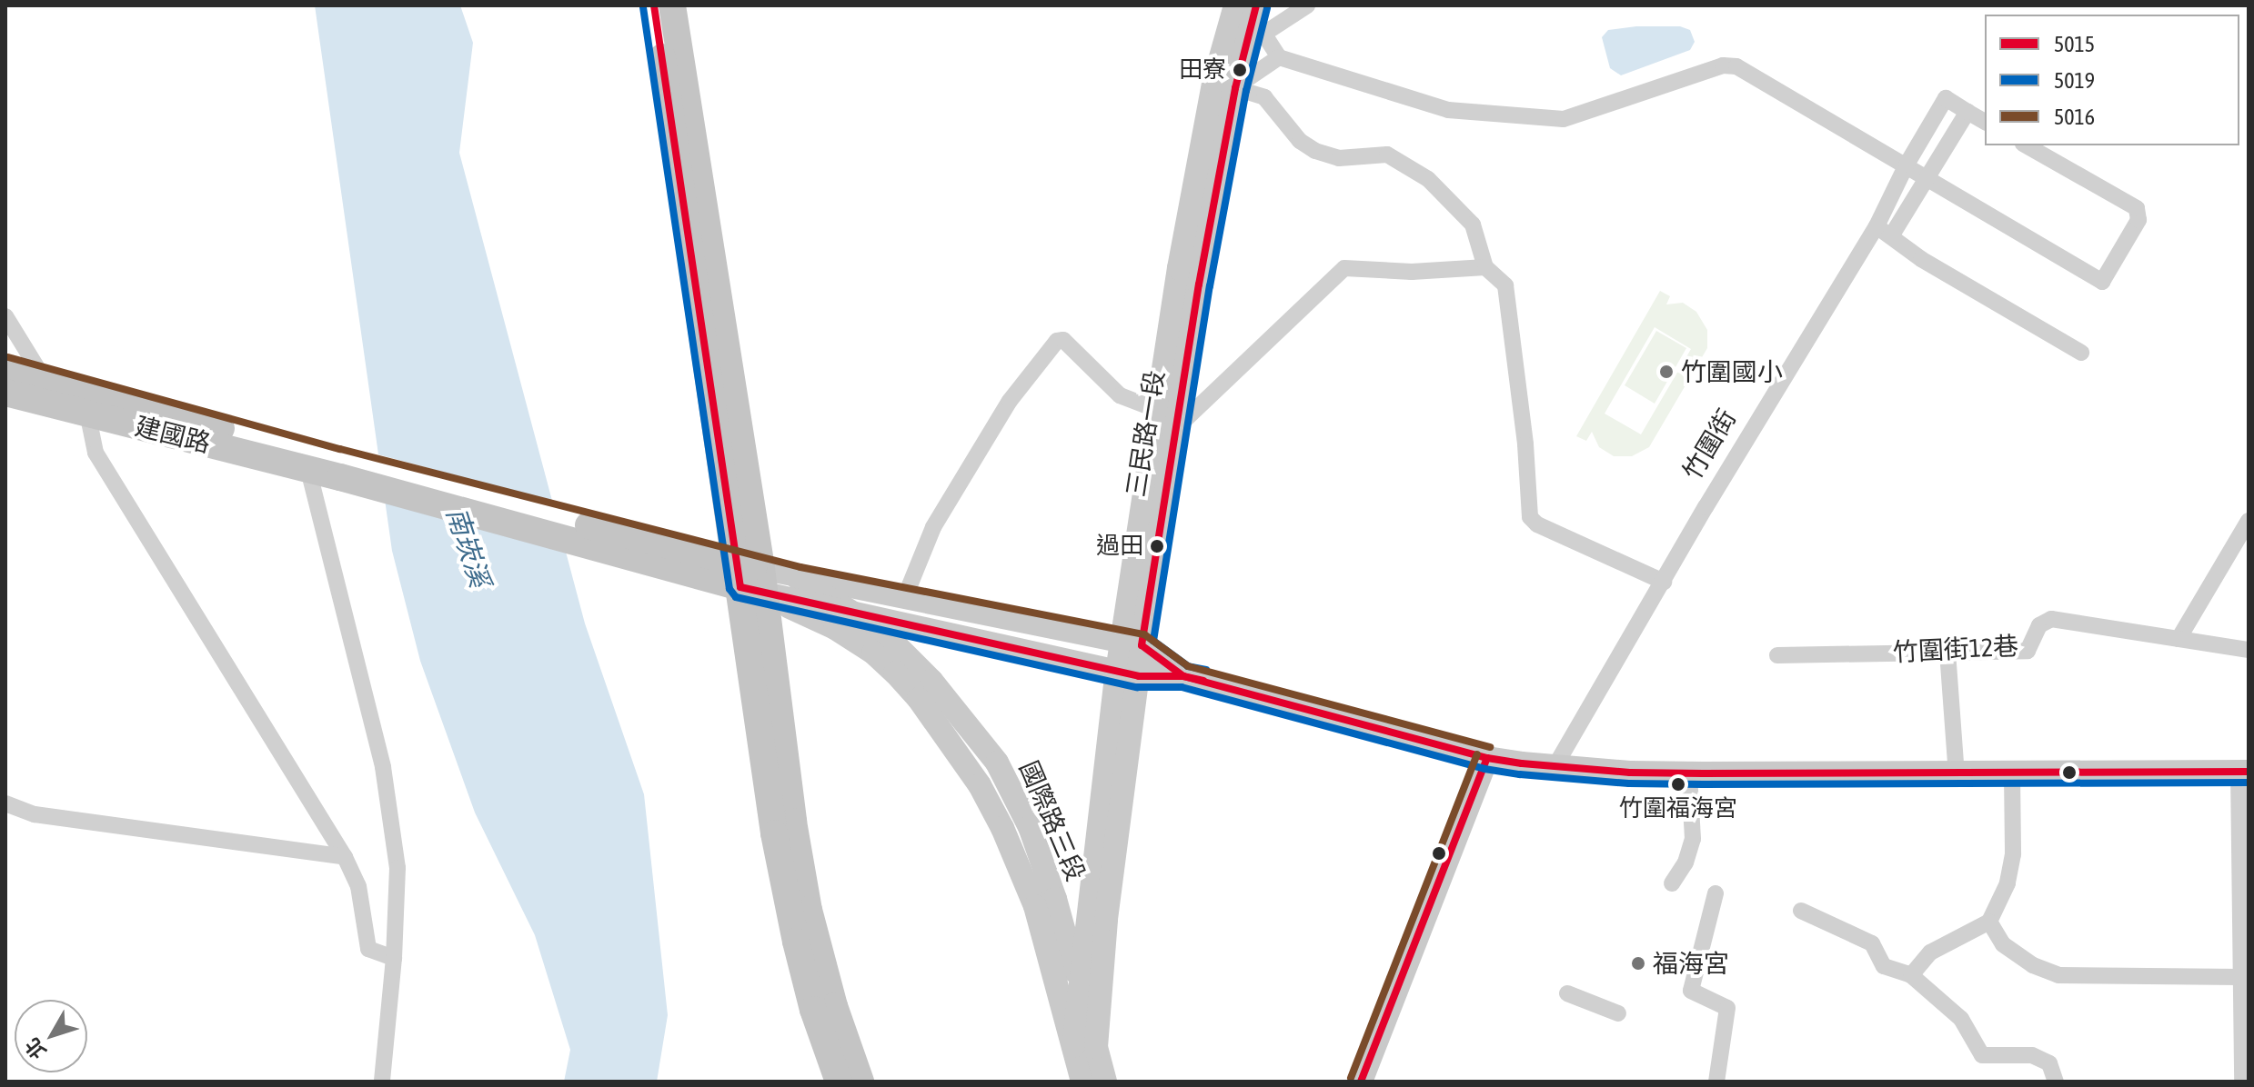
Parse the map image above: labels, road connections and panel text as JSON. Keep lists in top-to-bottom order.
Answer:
{
  "streets": {
    "main road": ["建國路"],
    "street": [
      "三民路一段",
      "竹圍街",
      "竹圍街12巷",
      "國際路三段"
    ]
  },
  "crossings": [
    ["三民路一段", "國際路三段"]
  ],
  "water": ["南崁溪"],
  "places": [
    "田寮",
    "竹圍國小",
    "過田",
    "竹圍福海宮",
    "福海宮"
  ],
  "lines": ["transit line 5015", "transit line 5019", "transit line 5016"],
  "legend": ["5015", "5019", "5016"],
  "north": "bottom left"
}
